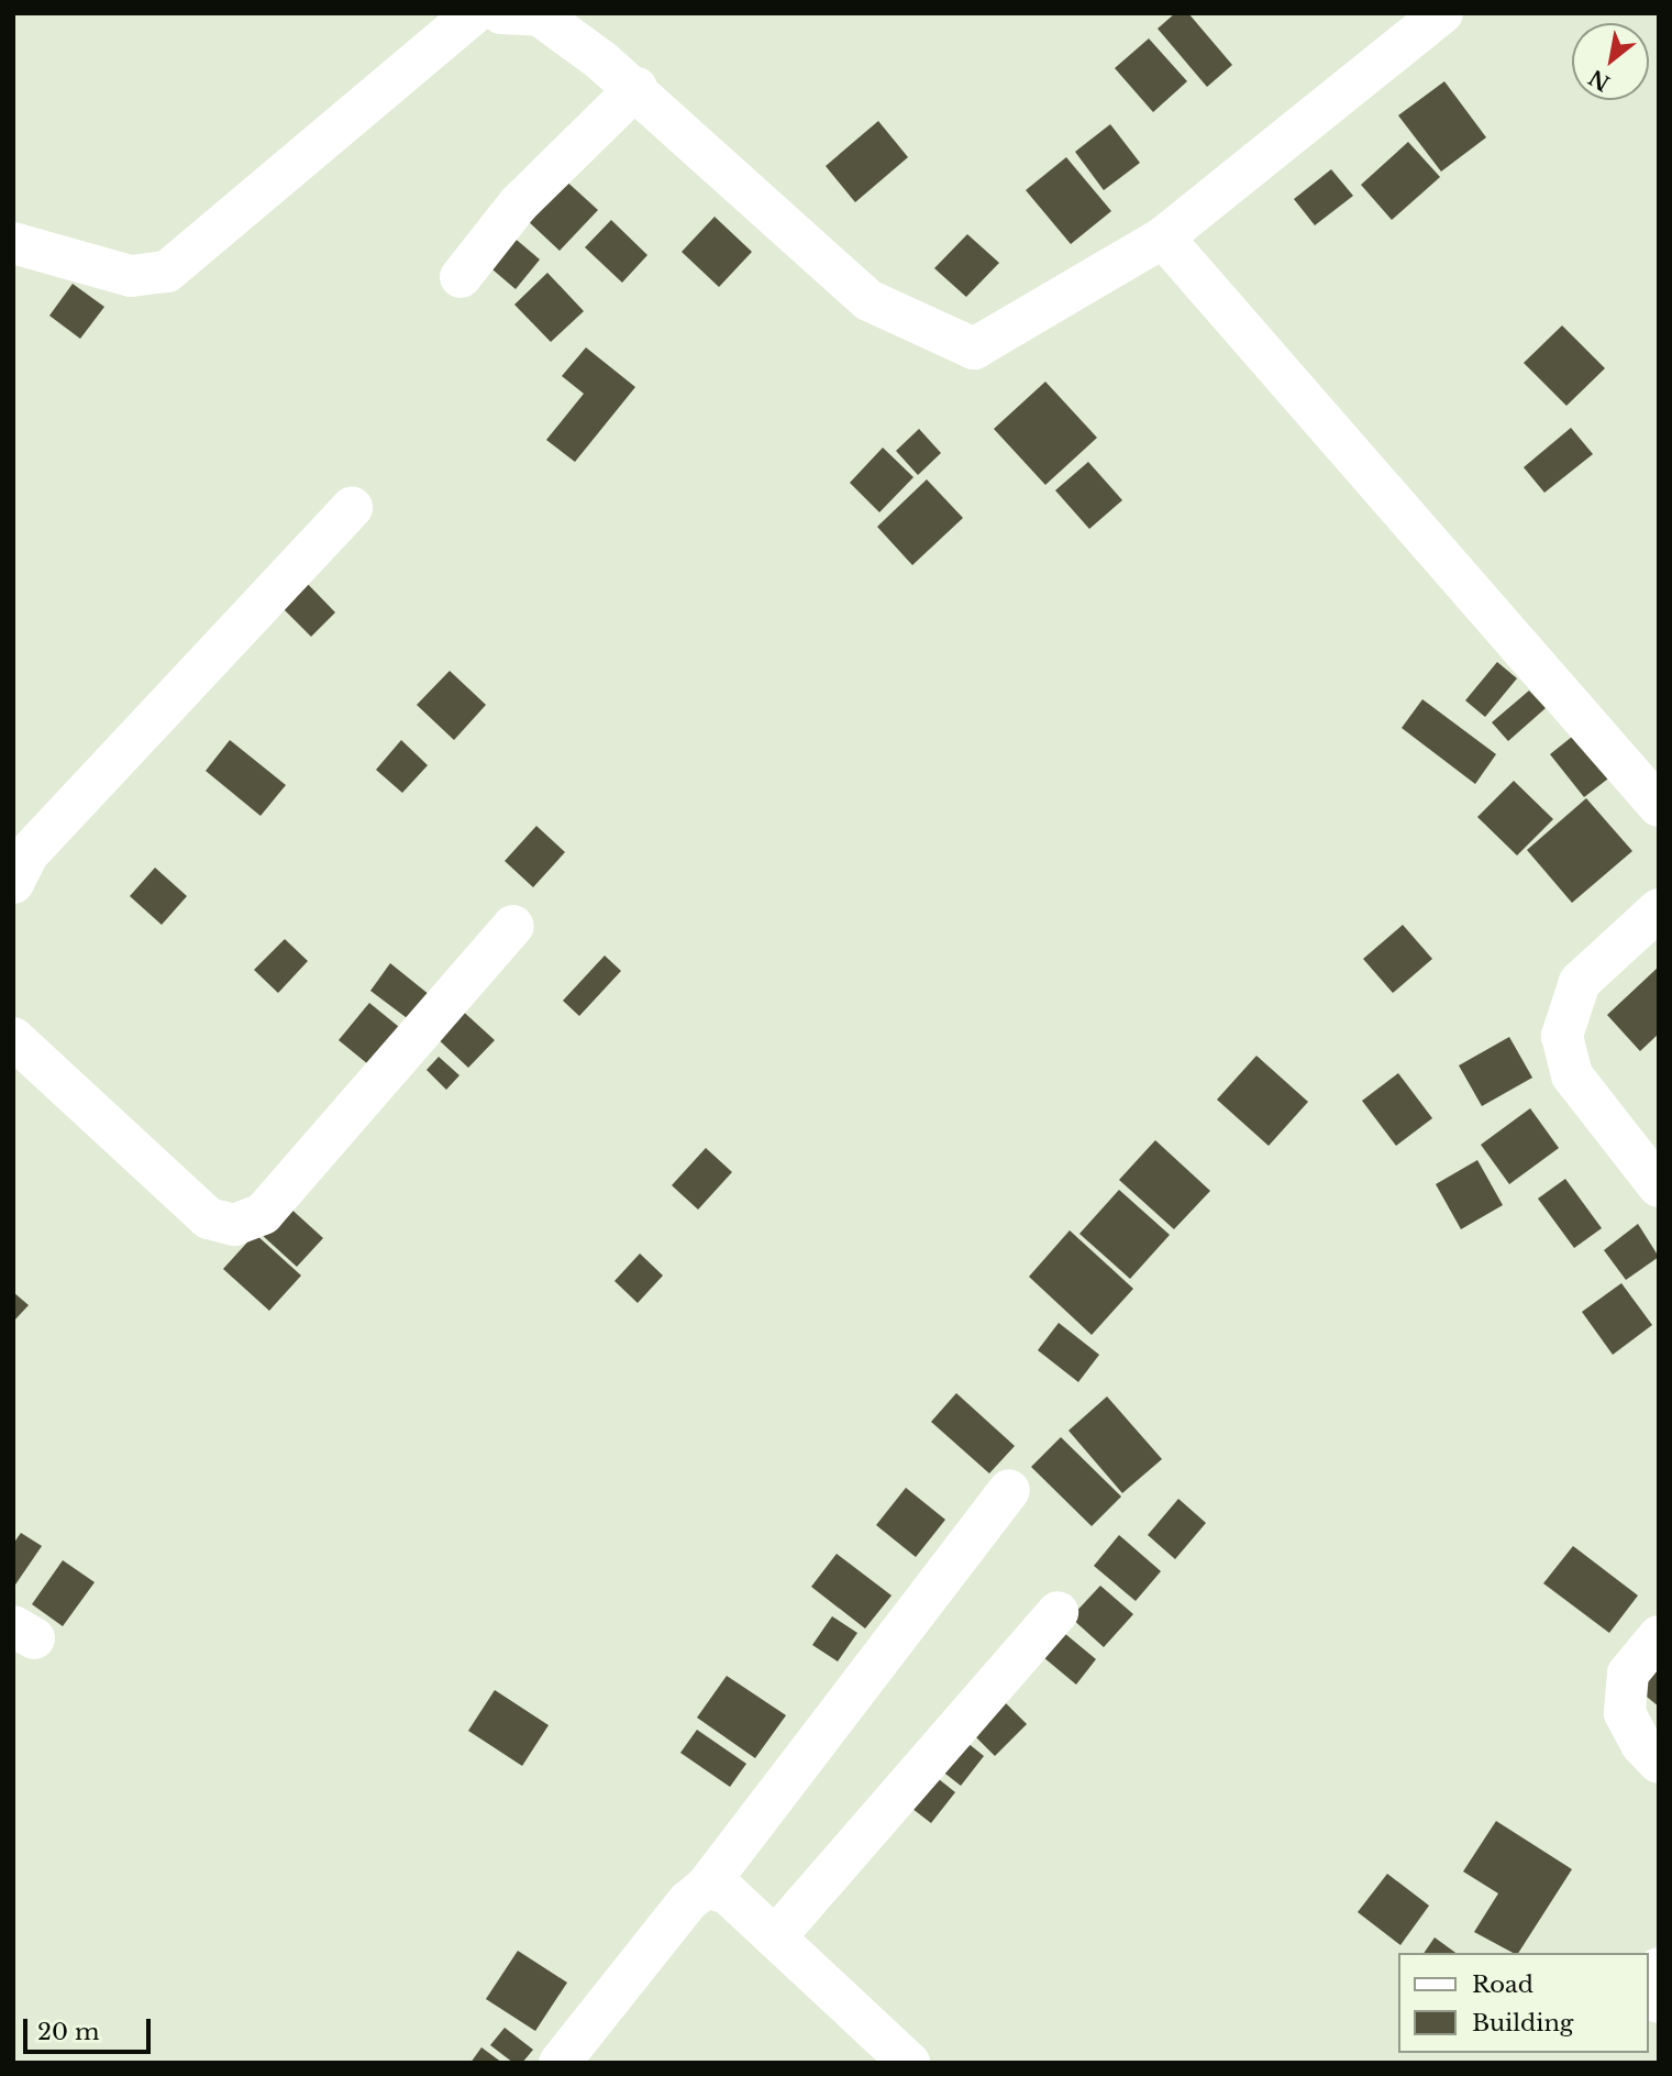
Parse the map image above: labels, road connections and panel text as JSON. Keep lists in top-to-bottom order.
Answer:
{
  "legend": ["Road", "Building"],
  "scale_bar": "20 m",
  "north": "bottom left"
}
